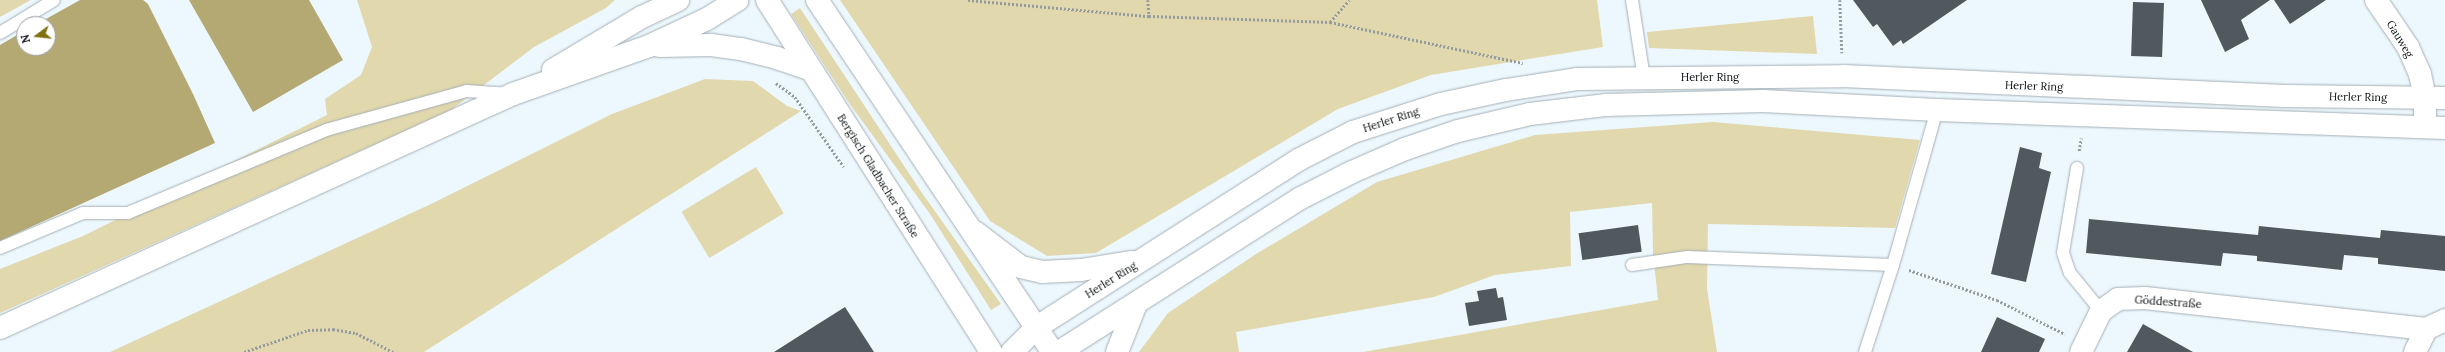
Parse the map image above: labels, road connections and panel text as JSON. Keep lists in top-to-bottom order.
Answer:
{
  "streets": {
    "main road": [
      "Gauweg",
      "Herler Ring",
      "Bergisch Gladbacher Straße",
      "Göddestraße"
    ]
  },
  "crossings": [
    ["Gauweg", "Herler Ring"]
  ],
  "north": "left"
}
